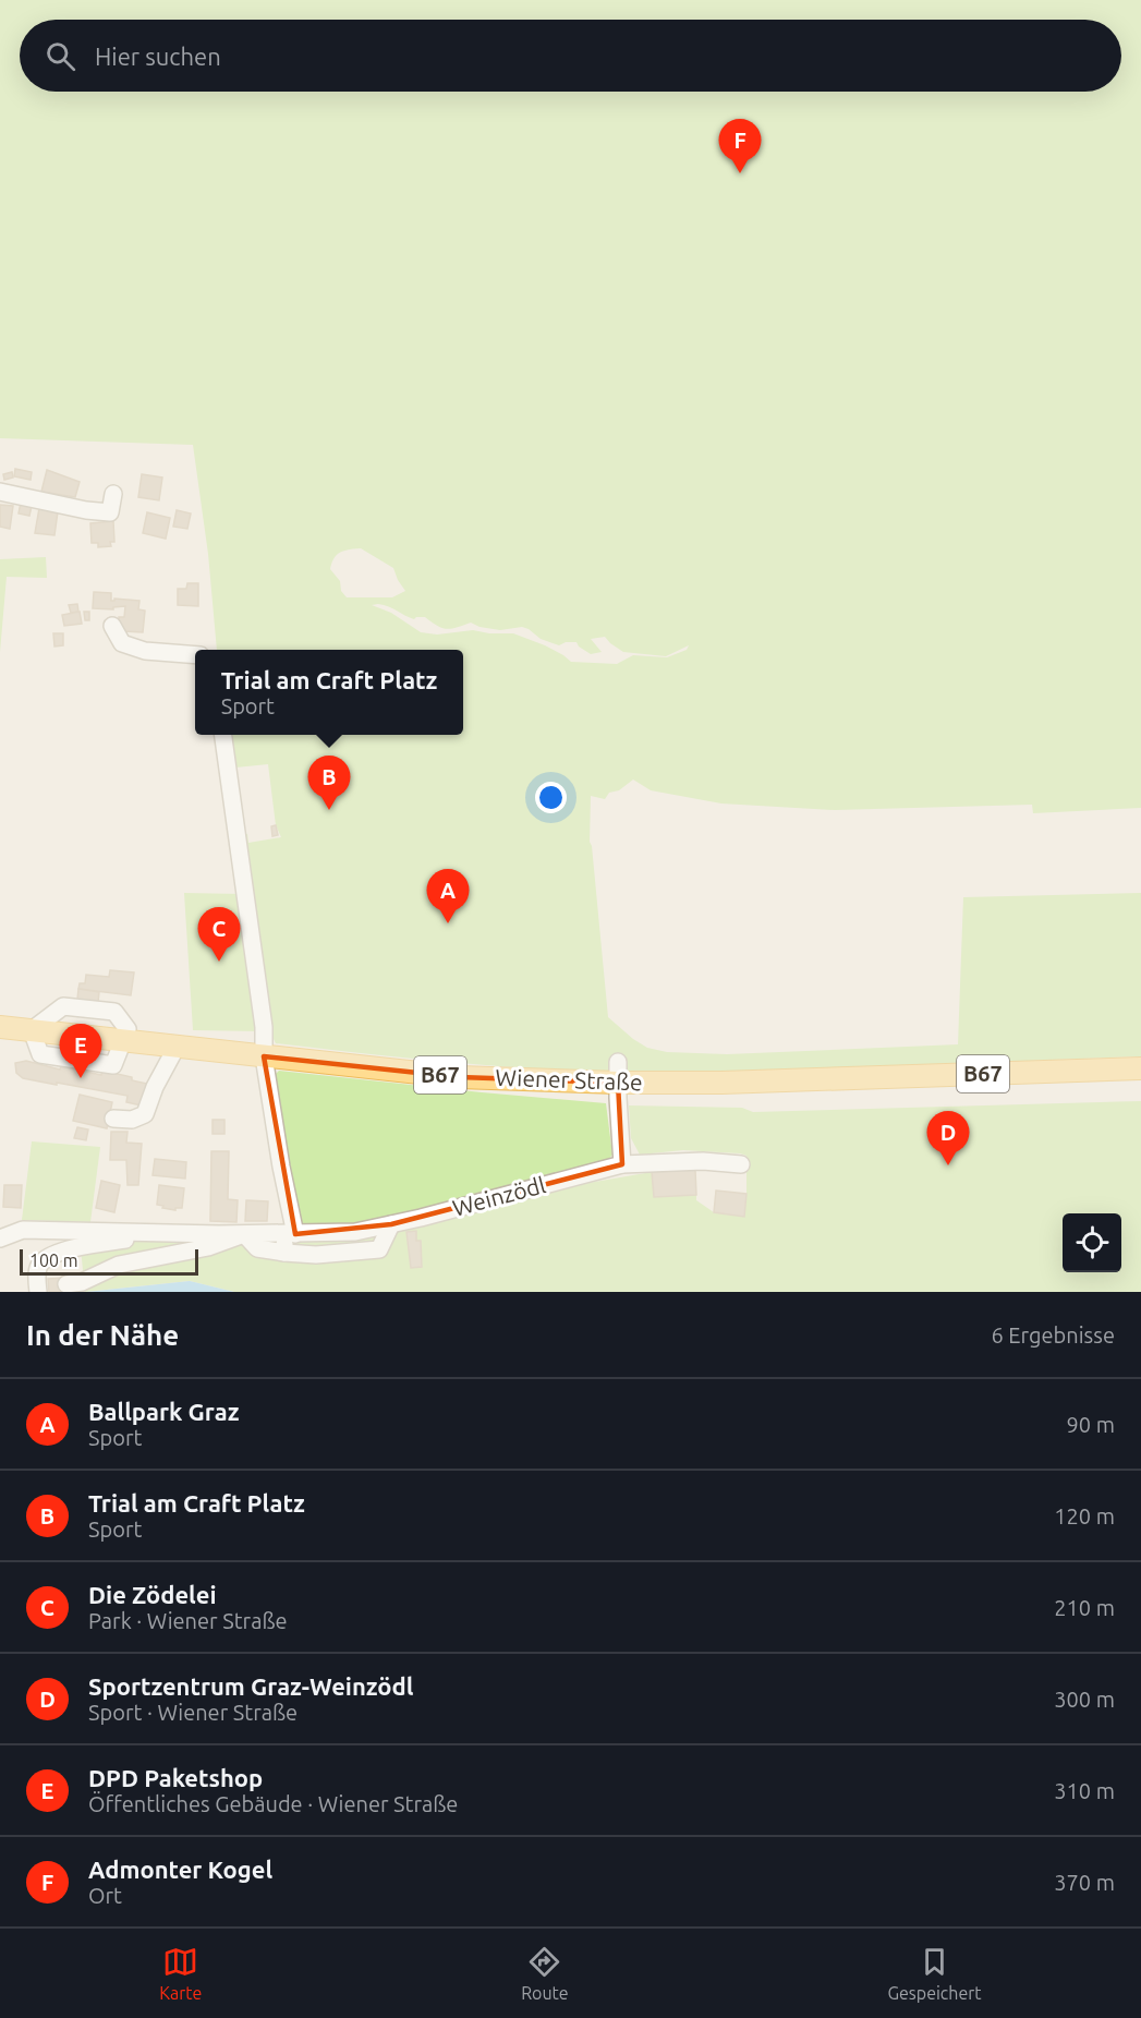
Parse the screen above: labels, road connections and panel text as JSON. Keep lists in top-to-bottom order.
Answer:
{
  "streets": {
    "main road": ["B67", "Wiener Straße"],
    "street": ["Weinzödl"]
  },
  "scale_bar": "100 m",
  "page": {
    "search": "Hier suchen",
    "pins": [
      "F",
      "B",
      "A",
      "C",
      "E",
      "D"
    ],
    "popup": ["Trial am Craft Platz", "Sport"],
    "scale": "100 m",
    "heading": ["In der Nähe", "6 Ergebnisse"],
    "list": [
      {
        "mark": "A",
        "name": "Ballpark Graz",
        "note": "Sport",
        "value": "90 m"
      },
      {
        "mark": "B",
        "name": "Trial am Craft Platz",
        "note": "Sport",
        "value": "120 m"
      },
      {
        "mark": "C",
        "name": "Die Zödelei",
        "note": "Park · Wiener Straße",
        "value": "210 m"
      },
      {
        "mark": "D",
        "name": "Sportzentrum Graz-Weinzödl",
        "note": "Sport · Wiener Straße",
        "value": "300 m"
      },
      {
        "mark": "E",
        "name": "DPD Paketshop",
        "note": "Öffentliches Gebäude · Wiener Straße",
        "value": "310 m"
      },
      {
        "mark": "F",
        "name": "Admonter Kogel",
        "note": "Ort",
        "value": "370 m"
      }
    ],
    "nav": ["Karte", "Route", "Gespeichert"]
  }
}
